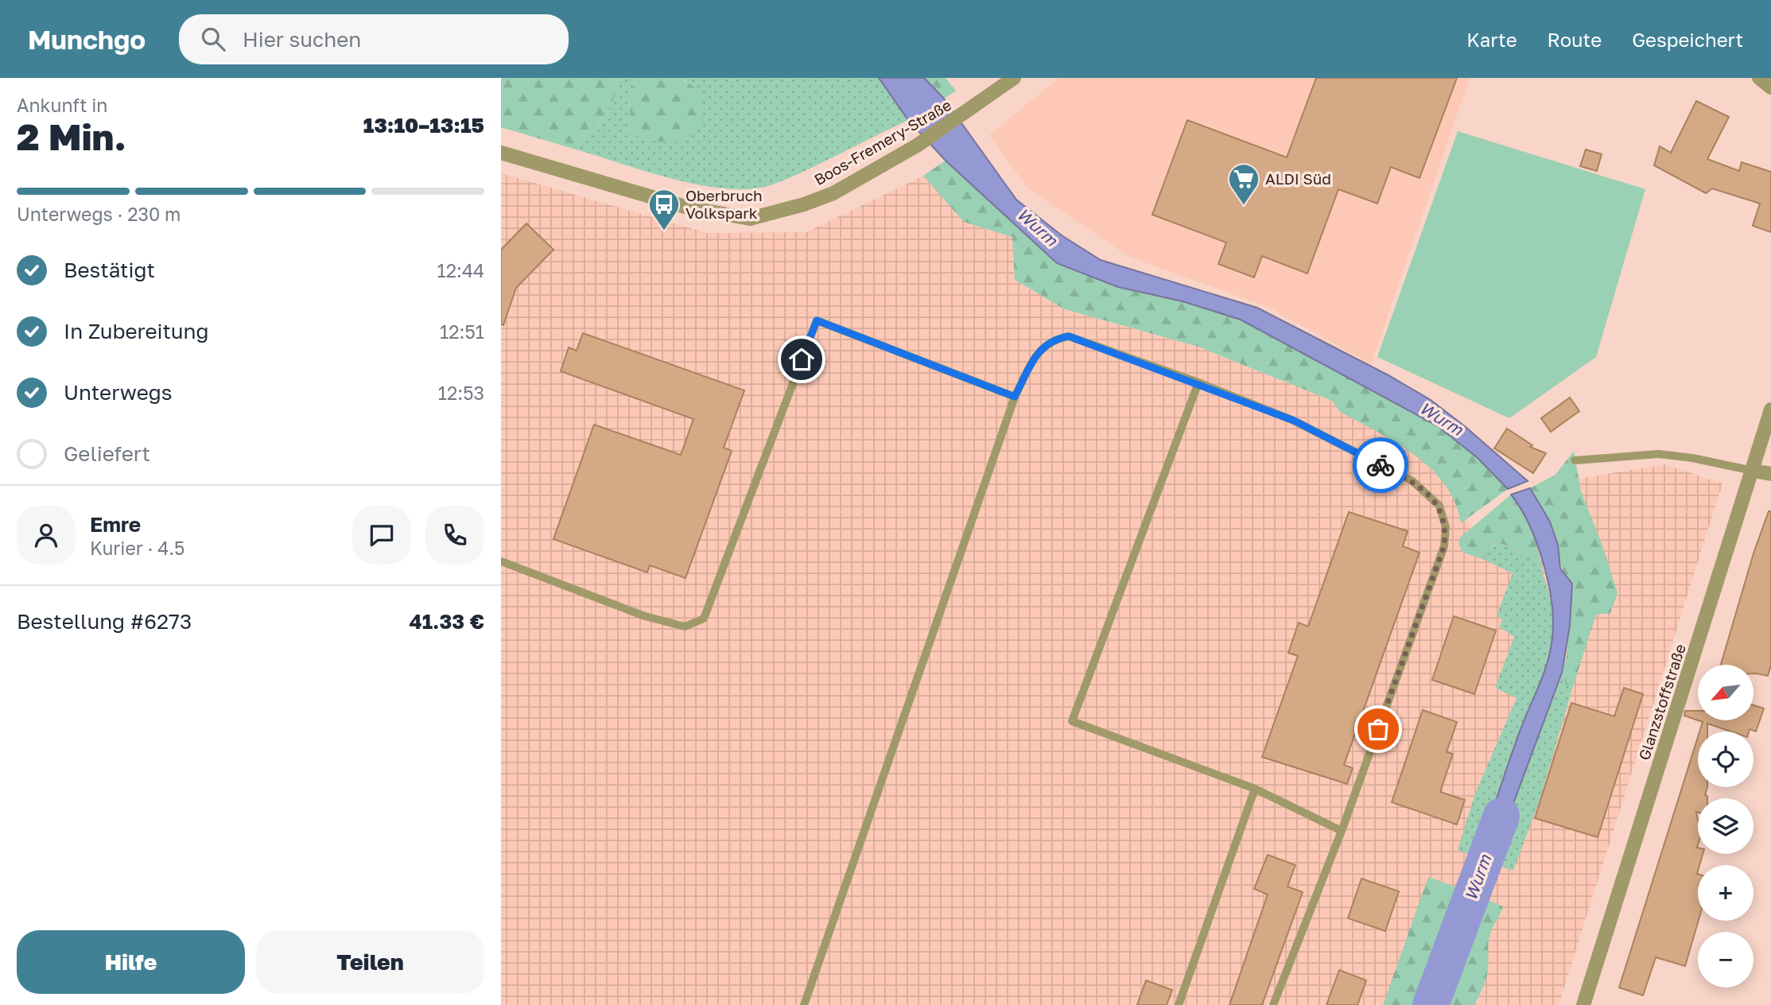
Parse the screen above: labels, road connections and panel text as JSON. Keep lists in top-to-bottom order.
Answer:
{
  "streets": {
    "street": ["Boos-Fremery-Straße", "Glanzstoffstraße"]
  },
  "water": ["Wurm"],
  "places": {
    "supermarket": ["ALDI Süd"],
    "bus stop": ["Oberbruch Volkspark"]
  },
  "north": "bottom left",
  "page": {
    "header": "Munchgo",
    "search": "Hier suchen",
    "nav": ["Karte", "Route", "Gespeichert"],
    "heading": ["2 Min.", "Ankunft in", "13:10–13:15"],
    "panel": [
      "Emre",
      "Kurier · 4.5",
      "Bestellung #6273",
      "41.33 €"
    ],
    "bar": "Unterwegs · 230 m",
    "list": [
      ["Bestätigt", "12:44"],
      ["In Zubereitung", "12:51"],
      ["Unterwegs", "12:53"],
      "Geliefert"
    ],
    "map_buttons": ["+", "−"],
    "buttons": ["Hilfe", "Teilen"]
  }
}
